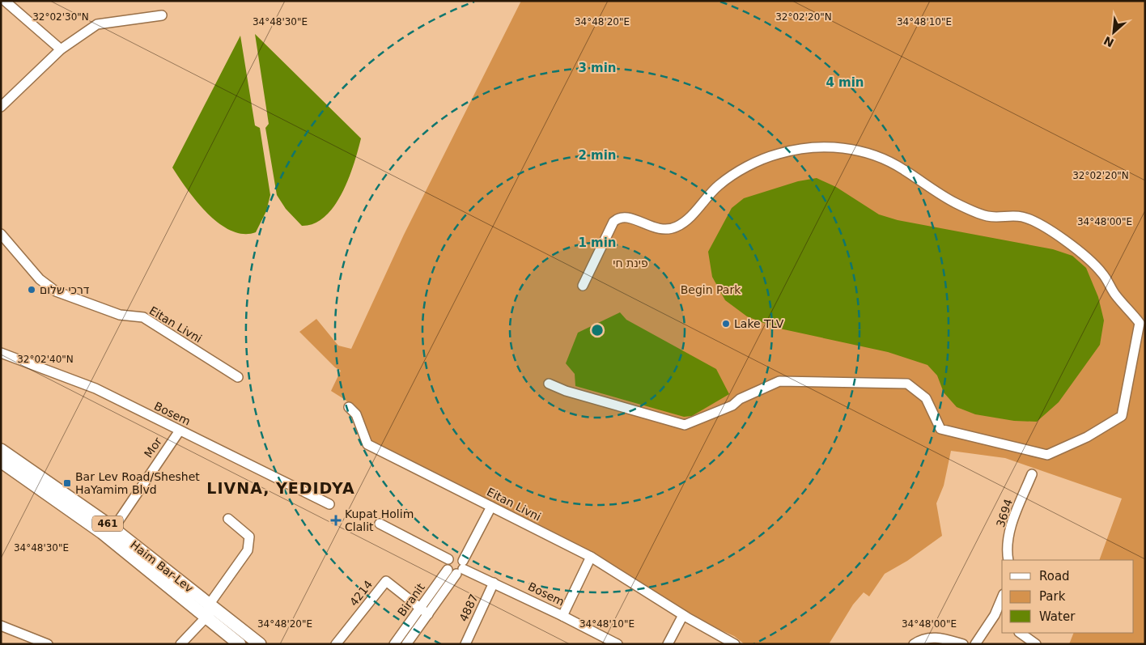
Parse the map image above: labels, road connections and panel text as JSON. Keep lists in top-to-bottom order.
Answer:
{
  "streets": {
    "main road": ["461", "Haim Bar-Lev"],
    "street": [
      "Eitan Livni",
      "Bosem",
      "Mor",
      "3694",
      "4214",
      "Biranit",
      "4887"
    ]
  },
  "crossings": [
    ["Eitan Livni", "Biranit"],
    ["Bosem", "Mor"],
    ["Bosem", "Biranit"],
    ["Bosem", "4887"],
    ["Mor", "Haim Bar-Lev"],
    ["4214", "Biranit"]
  ],
  "districts": ["LIVNA, YEDIDYA"],
  "parks": ["פינת חי", "Begin Park"],
  "places": {
    "other": ["דרכי שלום", "Lake TLV"],
    "transit": ["Bar Lev Road/Sheshet HaYamim Blvd"],
    "health": ["Kupat Holim Clalit"]
  },
  "legend": ["Road", "Park", "Water"],
  "north": "bottom left",
  "coordinates": [
    "32°02'30\"N",
    "32°02'20\"N",
    "34°48'30\"E",
    "34°48'20\"E",
    "34°48'10\"E",
    "34°48'00\"E",
    "32°02'40\"N"
  ],
  "rings": [
    "3 min",
    "4 min",
    "2 min",
    "1 min"
  ]
}
